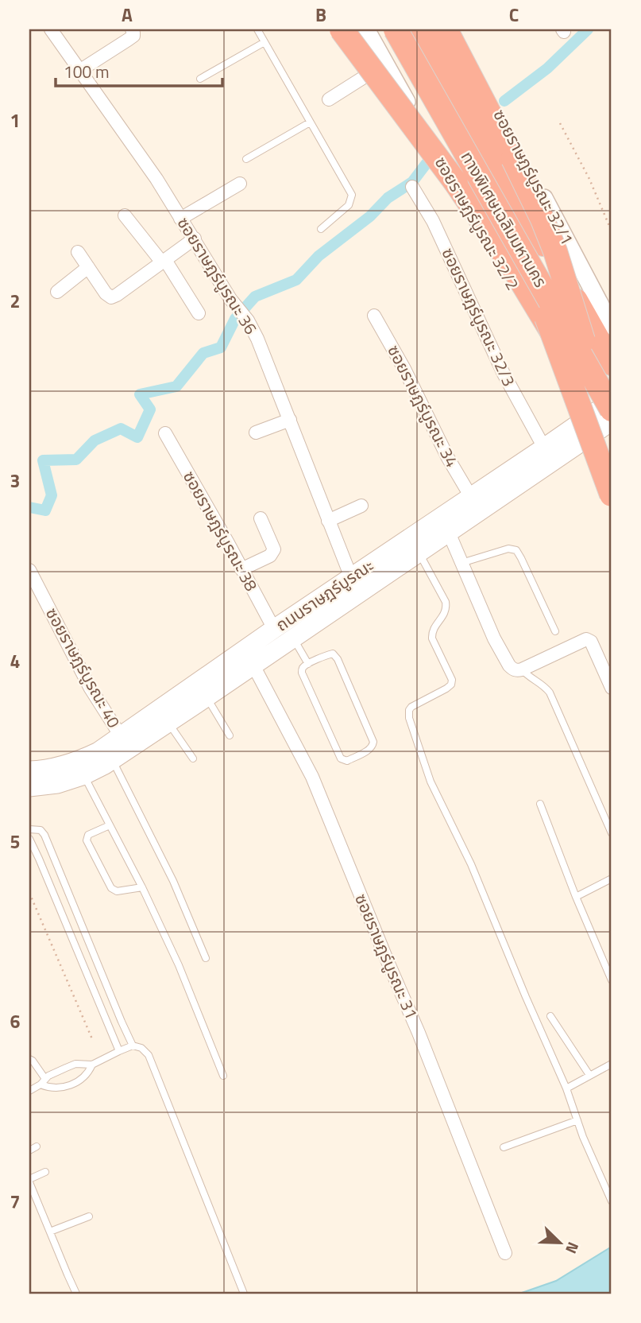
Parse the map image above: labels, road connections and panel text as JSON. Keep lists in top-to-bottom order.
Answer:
{
  "streets": {
    "highway": ["ทางพิเศษเฉลิมมหานคร"],
    "main road": ["ถนนราษฎร์บูรณะ"],
    "street": [
      "ซอยราษฎร์บูรณะ 32/1",
      "ซอยราษฎร์บูรณะ 32/2",
      "ซอยราษฎร์บูรณะ 36",
      "ซอยราษฎร์บูรณะ 32/3",
      "ซอยราษฎร์บูรณะ 34",
      "ซอยราษฎร์บูรณะ 38",
      "ซอยราษฎร์บูรณะ 40",
      "ซอยราษฎร์บูรณะ 31"
    ]
  },
  "crossings": [
    ["ซอยราษฎร์บูรณะ 32/2", "ถนนราษฎร์บูรณะ"],
    ["ซอยราษฎร์บูรณะ 36", "ถนนราษฎร์บูรณะ"],
    ["ซอยราษฎร์บูรณะ 32/3", "ถนนราษฎร์บูรณะ"],
    ["ซอยราษฎร์บูรณะ 34", "ถนนราษฎร์บูรณะ"],
    ["ซอยราษฎร์บูรณะ 38", "ถนนราษฎร์บูรณะ"],
    ["ถนนราษฎร์บูรณะ", "ซอยราษฎร์บูรณะ 40"],
    ["ถนนราษฎร์บูรณะ", "ซอยราษฎร์บูรณะ 31"]
  ],
  "scale_bar": "100 m",
  "north": "bottom right",
  "grid": {
    "columns": ["A", "B", "C"],
    "rows": [
      "1",
      "2",
      "3",
      "4",
      "5",
      "6",
      "7"
    ]
  }
}
